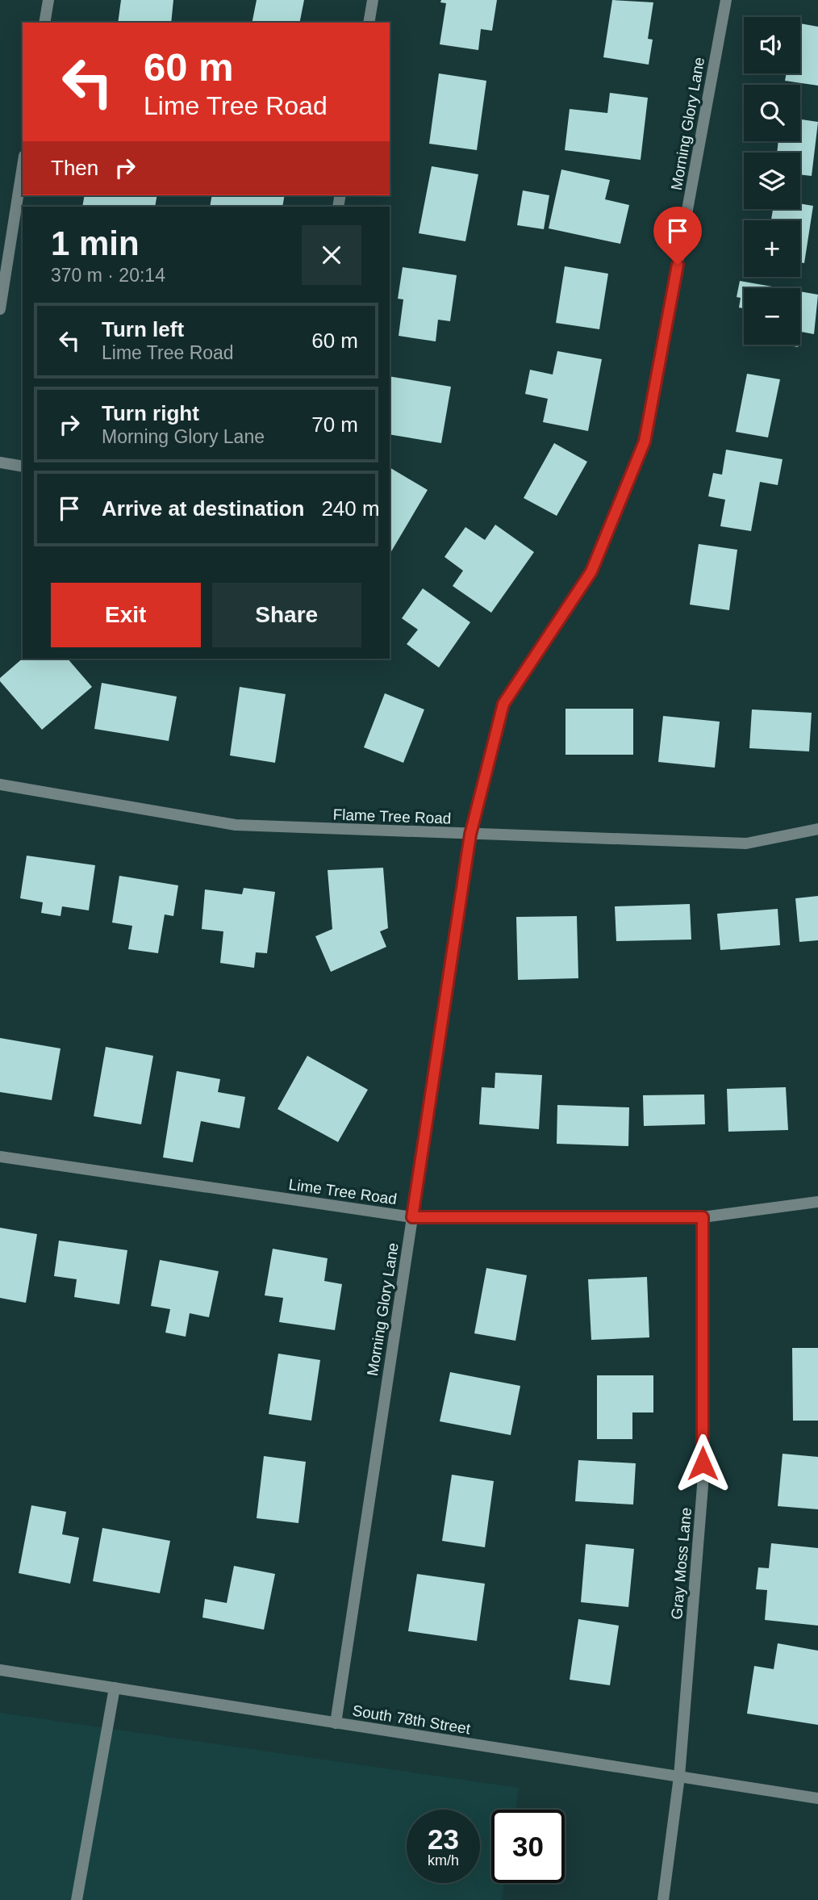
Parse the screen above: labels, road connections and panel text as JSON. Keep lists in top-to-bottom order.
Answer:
{
  "streets": {
    "street": [
      "Morning Glory Lane",
      "Flame Tree Road",
      "Lime Tree Road",
      "Gray Moss Lane",
      "South 78th Street"
    ]
  },
  "crossings": [
    ["Morning Glory Lane", "Flame Tree Road"],
    ["Morning Glory Lane", "Lime Tree Road"],
    ["Morning Glory Lane", "South 78th Street"],
    ["Lime Tree Road", "Gray Moss Lane"],
    ["Gray Moss Lane", "South 78th Street"]
  ],
  "page": {
    "map_buttons": ["+", "−"],
    "turn": ["60 m", "Lime Tree Road"],
    "then": "Then",
    "heading": ["1 min", "370 m · 20:14"],
    "list": [
      {
        "name": "Turn left",
        "note": "Lime Tree Road",
        "value": "60 m"
      },
      {
        "name": "Turn right",
        "note": "Morning Glory Lane",
        "value": "70 m"
      },
      {
        "name": "Arrive at destination",
        "value": "240 m"
      }
    ],
    "buttons": ["Exit", "Share"],
    "speed": "23 km/h",
    "limit": "30"
  }
}
